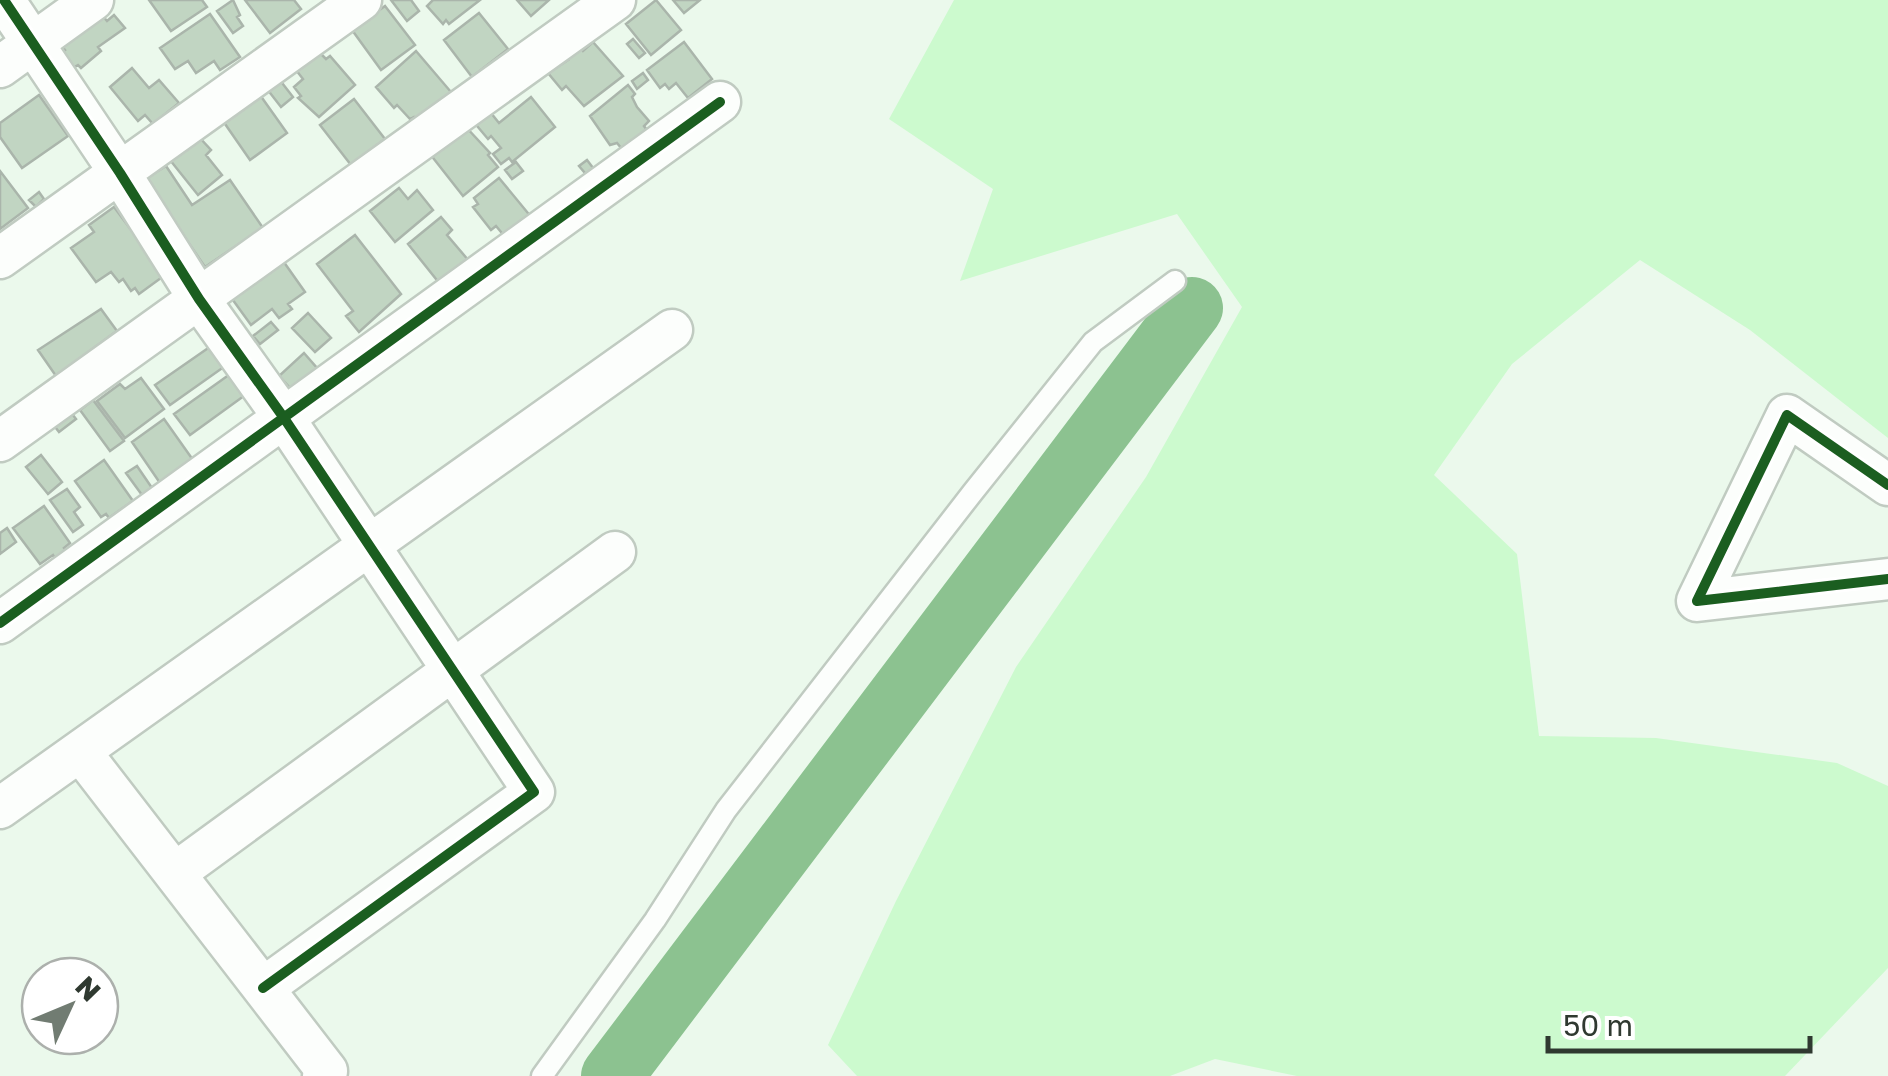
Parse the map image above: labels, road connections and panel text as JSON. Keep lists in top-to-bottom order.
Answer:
{
  "scale_bar": "50 m",
  "north": "top right"
}
